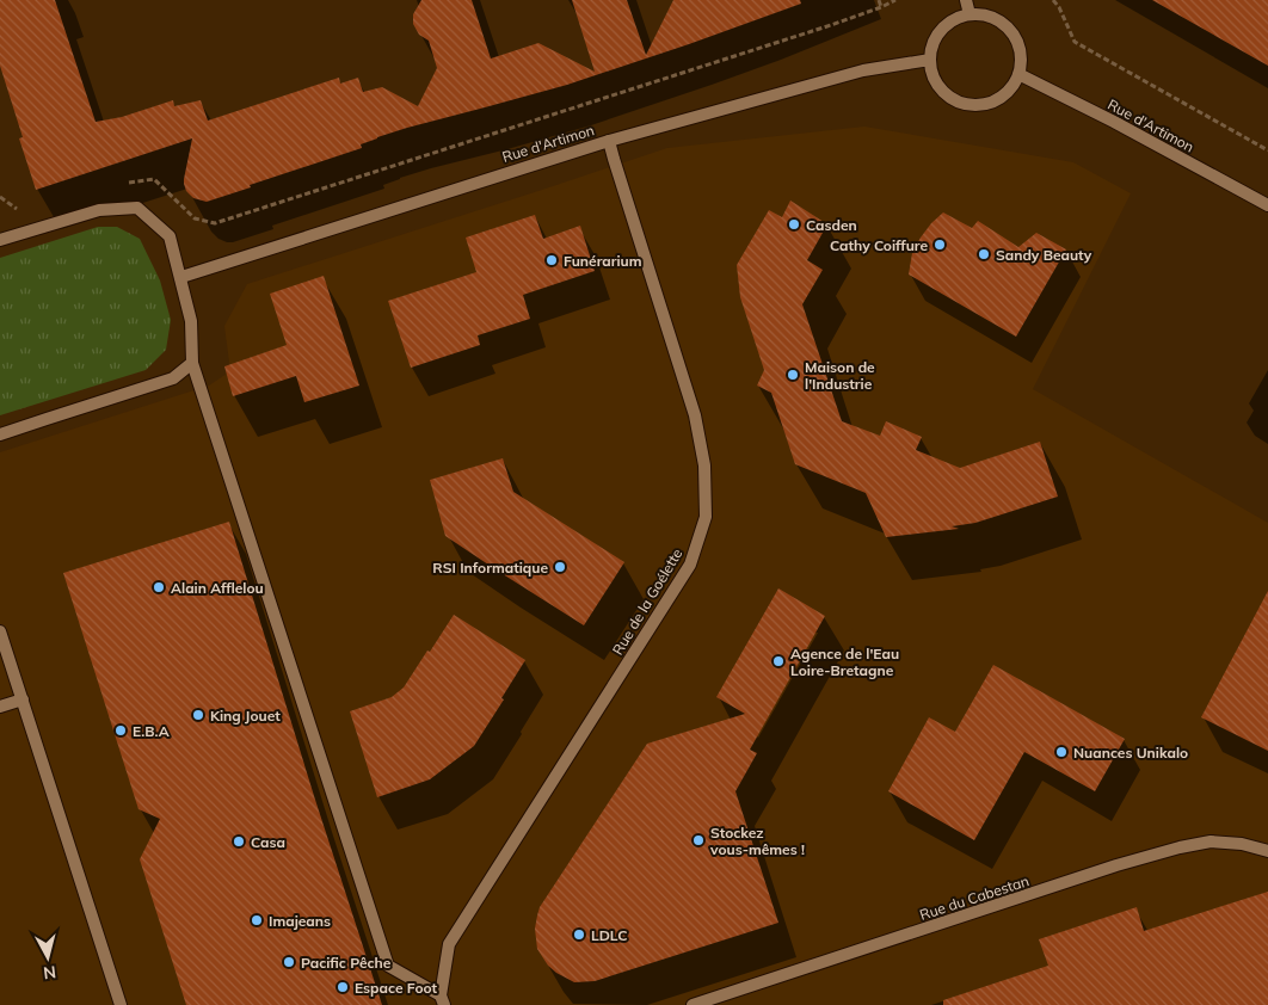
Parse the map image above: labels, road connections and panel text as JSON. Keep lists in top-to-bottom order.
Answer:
{
  "streets": {
    "street": ["Rue d'Artimon", "Rue de la Goélette", "Rue du Cabestan"]
  },
  "crossings": [
    ["Rue d'Artimon", "Rue de la Goélette"]
  ],
  "places": [
    "Casden",
    "Cathy Coiffure",
    "Sandy Beauty",
    "Funérarium",
    "Maison de l'Industrie",
    "RSI Informatique",
    "Alain Afflelou",
    "Agence de l'Eau Loire-Bretagne",
    "King Jouet",
    "E.B.A",
    "Nuances Unikalo",
    "Stockez vous-mêmes !",
    "Casa",
    "Imajeans",
    "LDLC",
    "Pacific Pêche",
    "Espace Foot"
  ],
  "north": "bottom"
}
